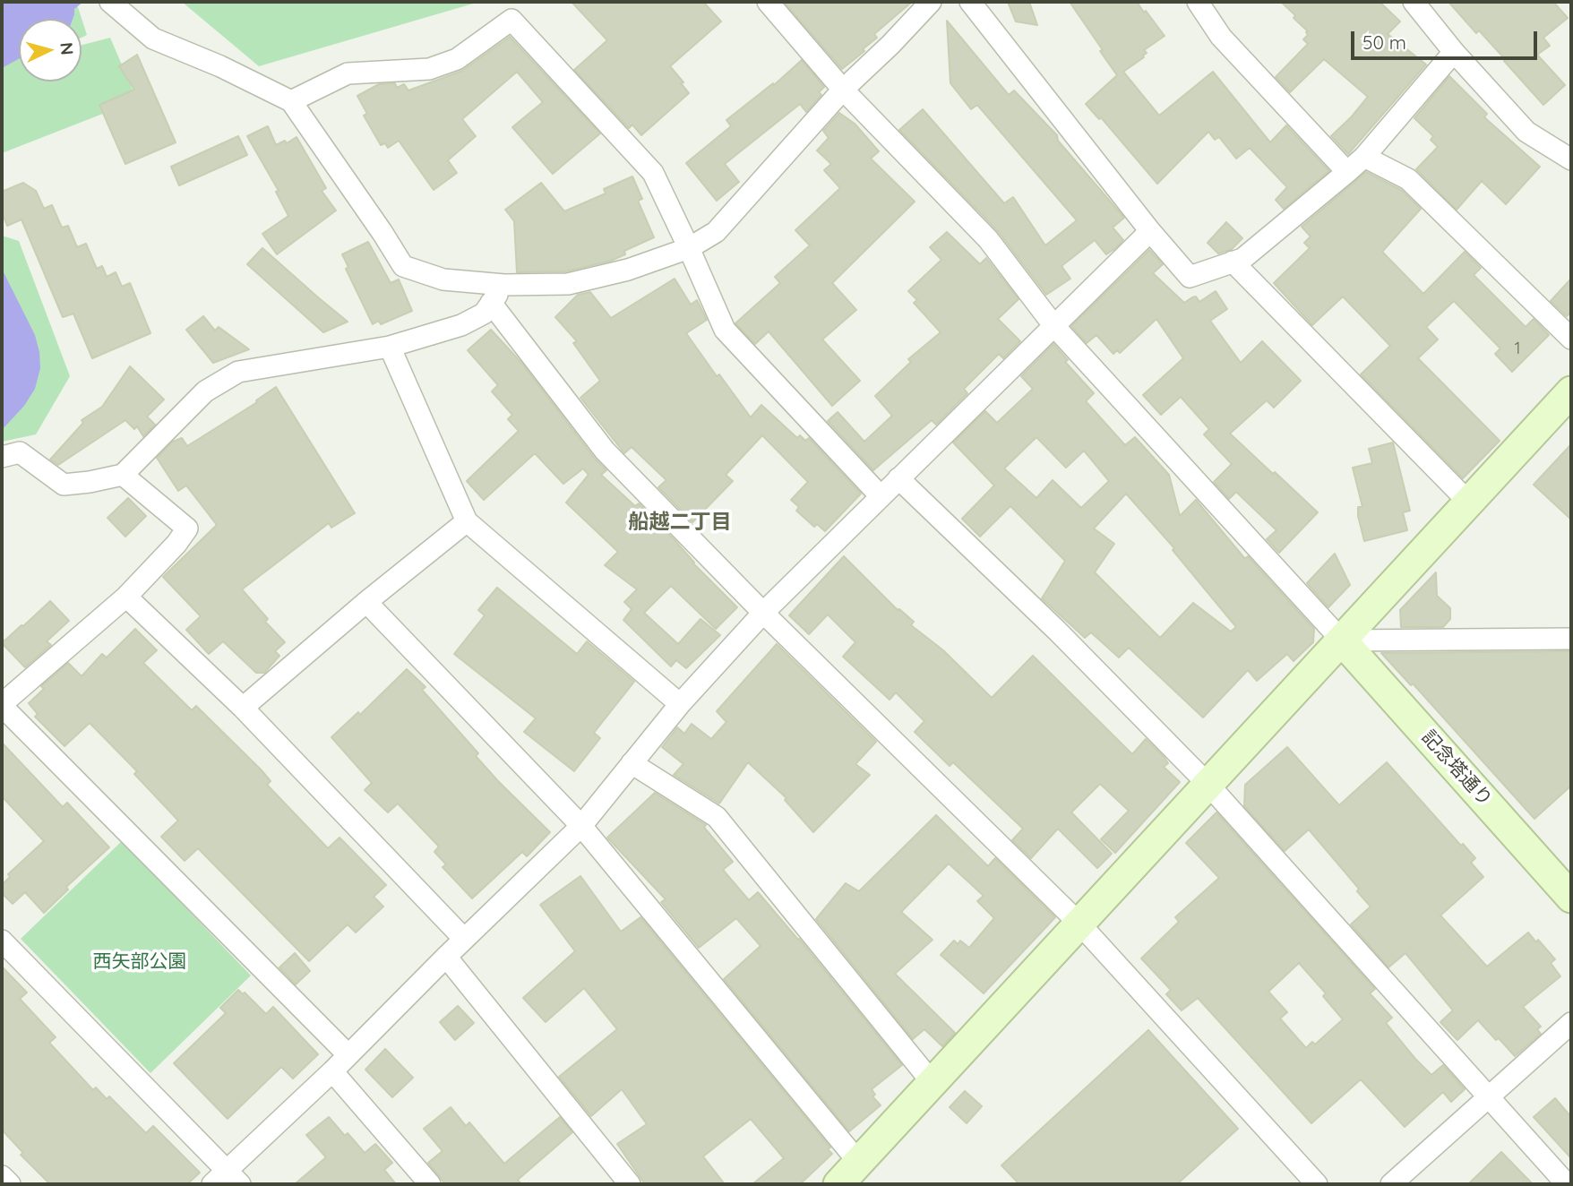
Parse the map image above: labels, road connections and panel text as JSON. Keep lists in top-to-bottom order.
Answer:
{
  "streets": {
    "street": ["記念塔通り"]
  },
  "districts": ["船越二丁目"],
  "parks": ["西矢部公園"],
  "house_numbers": ["1"],
  "scale_bar": "50 m",
  "north": "right"
}
